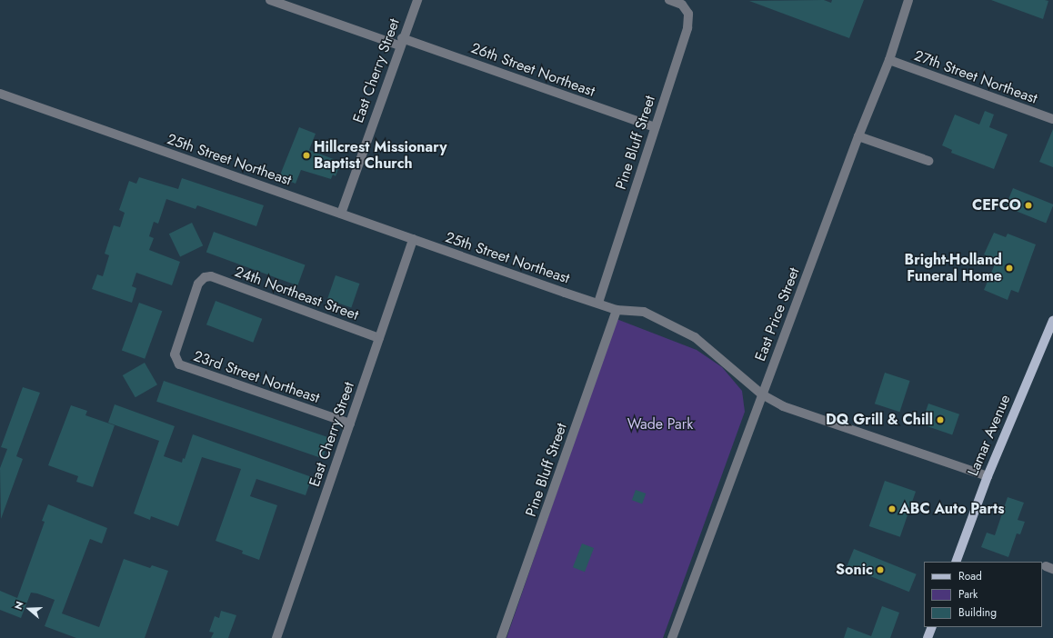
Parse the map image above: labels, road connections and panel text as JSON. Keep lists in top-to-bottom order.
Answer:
{
  "streets": {
    "main road": ["Lamar Avenue"],
    "street": [
      "26th Street Northeast",
      "East Cherry Street",
      "27th Street Northeast",
      "Pine Bluff Street",
      "25th Street Northeast",
      "24th Northeast Street",
      "East Price Street",
      "23rd Street Northeast"
    ]
  },
  "crossings": [
    ["26th Street Northeast", "East Cherry Street"],
    ["26th Street Northeast", "Pine Bluff Street"],
    ["East Cherry Street", "25th Street Northeast"],
    ["East Cherry Street", "24th Northeast Street"],
    ["East Cherry Street", "23rd Street Northeast"],
    ["27th Street Northeast", "East Price Street"],
    ["Pine Bluff Street", "25th Street Northeast"],
    ["25th Street Northeast", "East Price Street"],
    ["25th Street Northeast", "Lamar Avenue"],
    ["24th Northeast Street", "23rd Street Northeast"]
  ],
  "parks": ["Wade Park"],
  "places": [
    "Hillcrest Missionary Baptist Church",
    "CEFCO",
    "Bright-Holland Funeral Home",
    "DQ Grill & Chill",
    "ABC Auto Parts",
    "Sonic"
  ],
  "legend": ["Road", "Park", "Building"],
  "north": "left"
}
